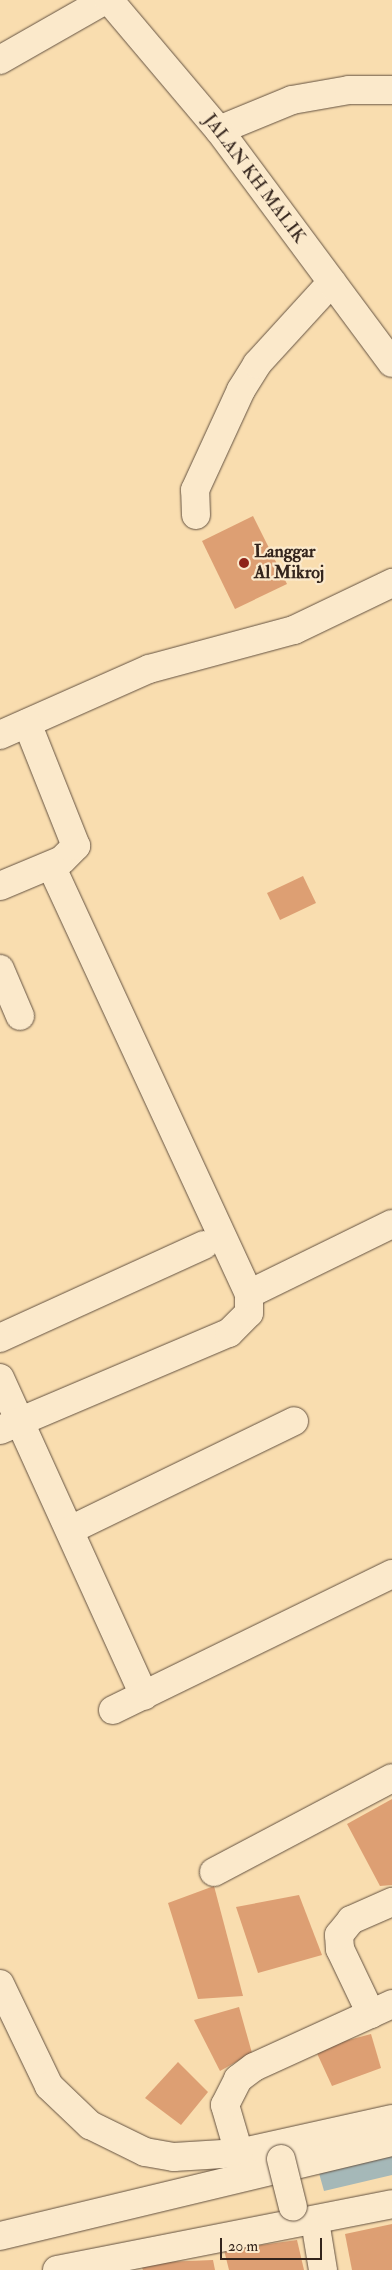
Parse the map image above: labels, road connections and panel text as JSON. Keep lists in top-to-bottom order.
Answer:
{
  "streets": {
    "street": ["JALAN KH MALIK"]
  },
  "places": ["Langgar Al Mikroj"],
  "scale_bar": "20 m"
}
